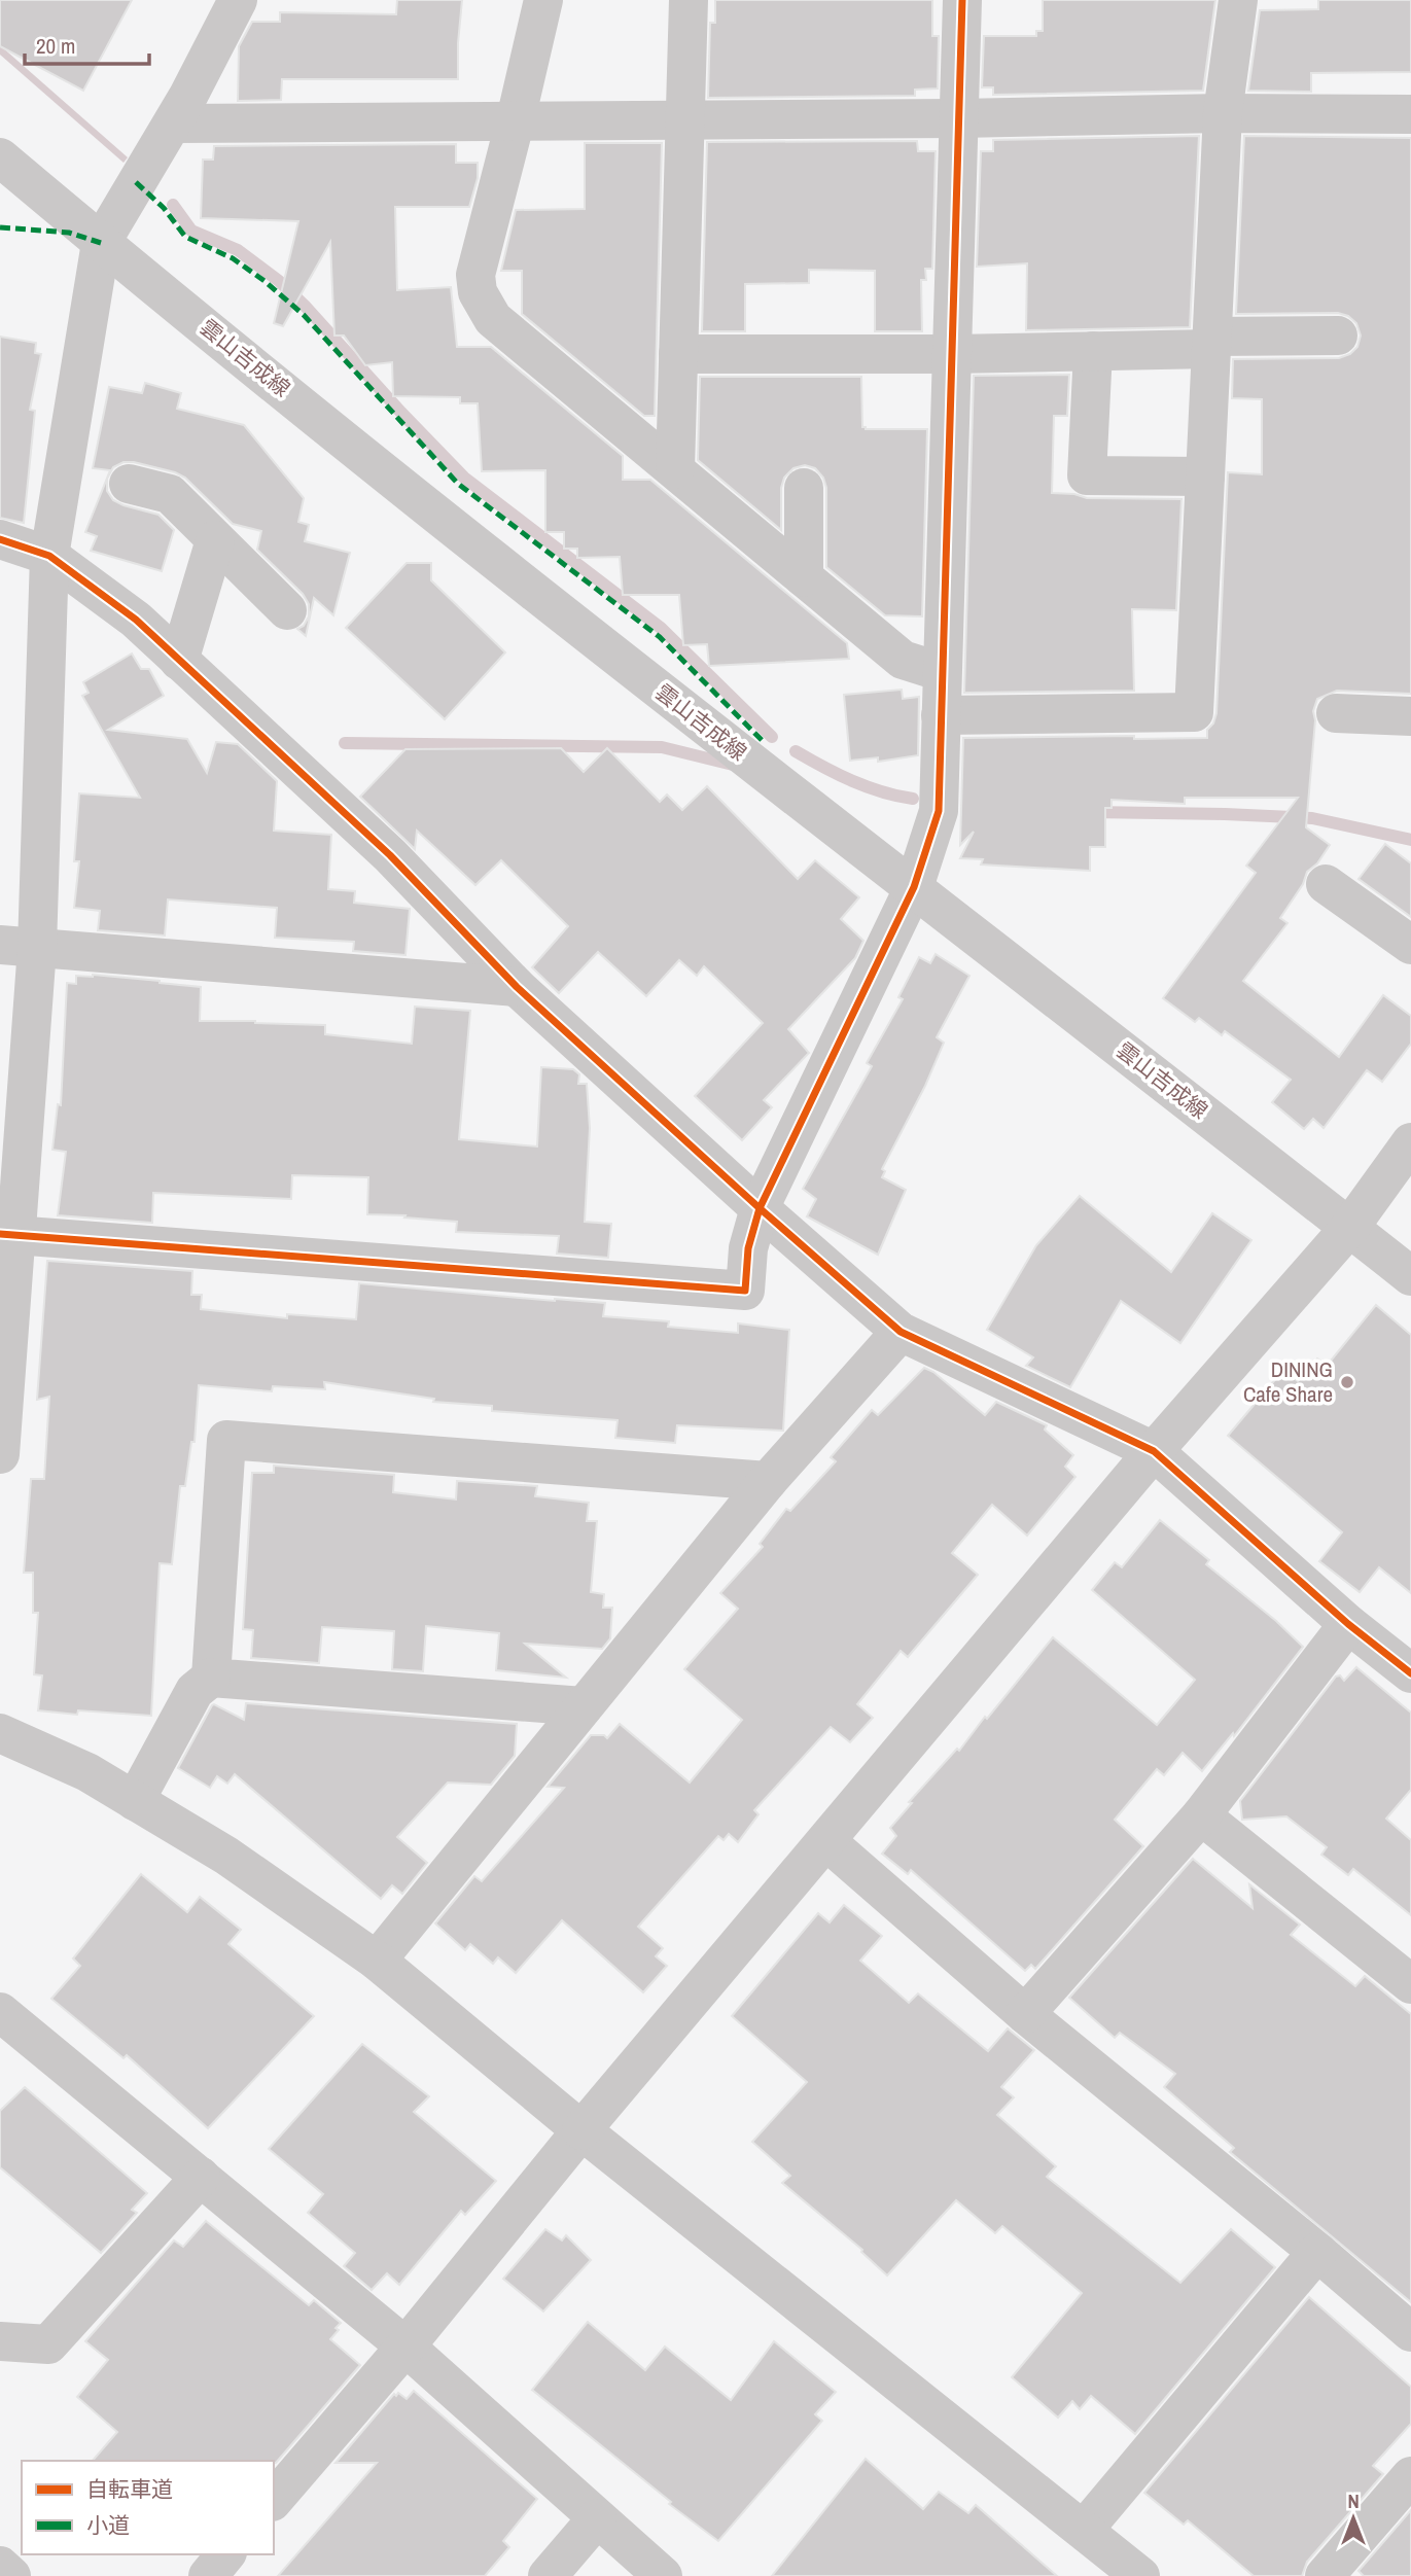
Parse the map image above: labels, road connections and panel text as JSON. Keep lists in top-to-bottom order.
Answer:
{
  "streets": {
    "street": ["雲山吉成線"]
  },
  "places": ["DINING Cafe Share"],
  "legend": ["自転車道", "小道"],
  "scale_bar": "20 m",
  "north": "top"
}
